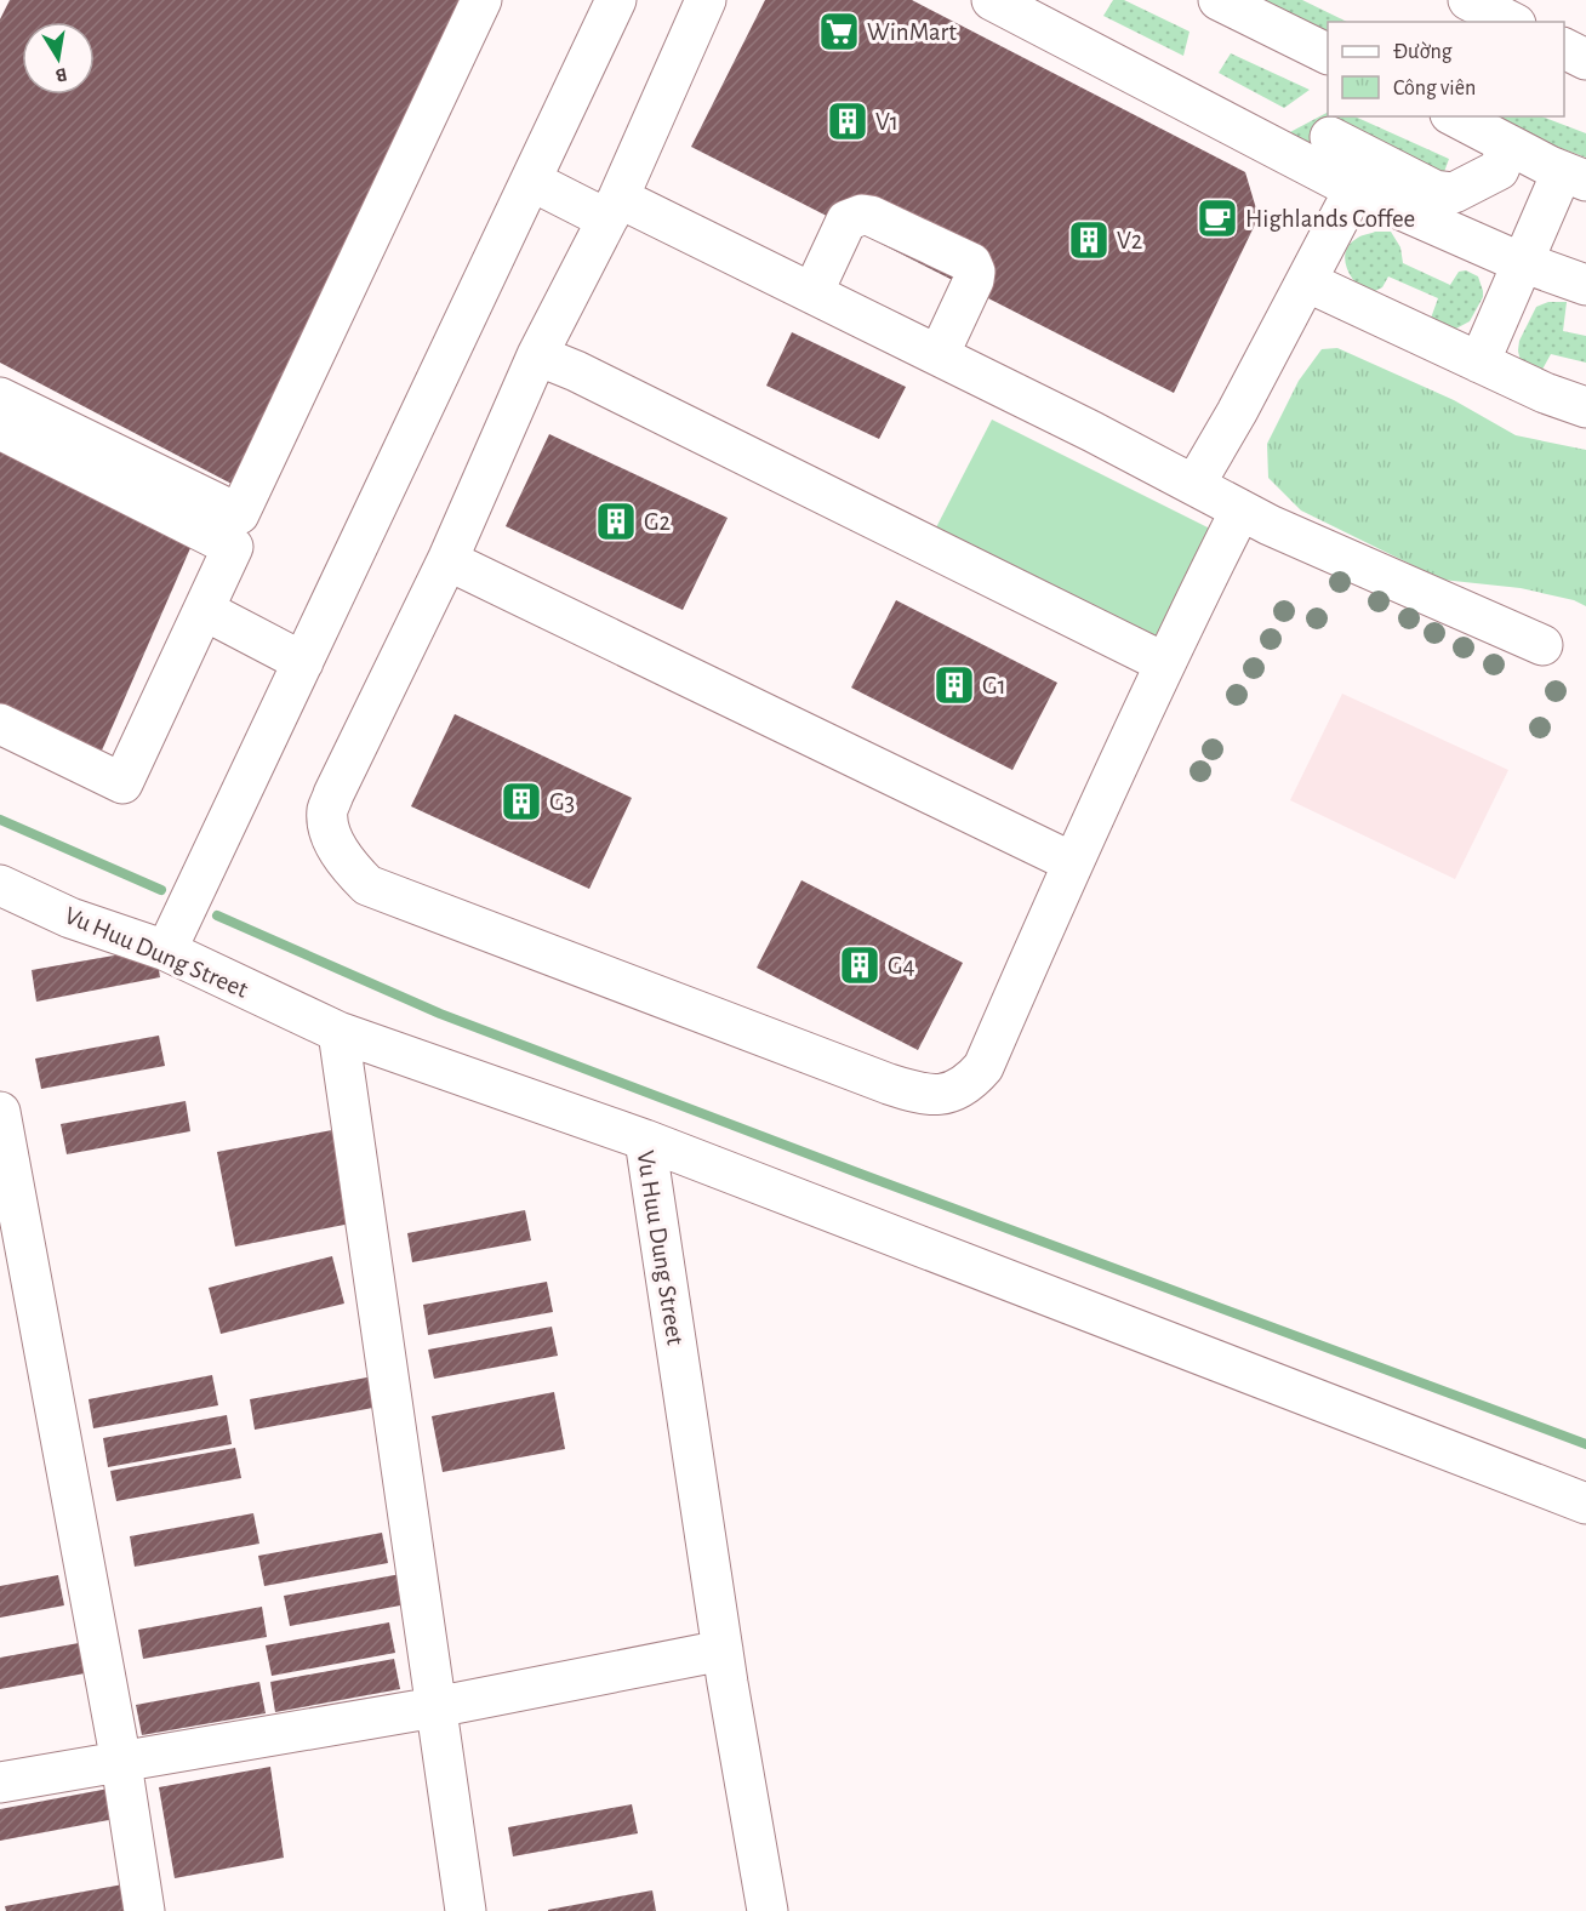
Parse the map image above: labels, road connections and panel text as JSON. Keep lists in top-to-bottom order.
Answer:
{
  "streets": {
    "main road": ["Vu Huu Dung Street"]
  },
  "places": {
    "supermarket": ["WinMart"],
    "building": [
      "V1",
      "V2",
      "G2",
      "G1",
      "G3",
      "G4"
    ],
    "cafe": ["Highlands Coffee"]
  },
  "legend": ["Đường", "Công viên"],
  "north": "bottom"
}
